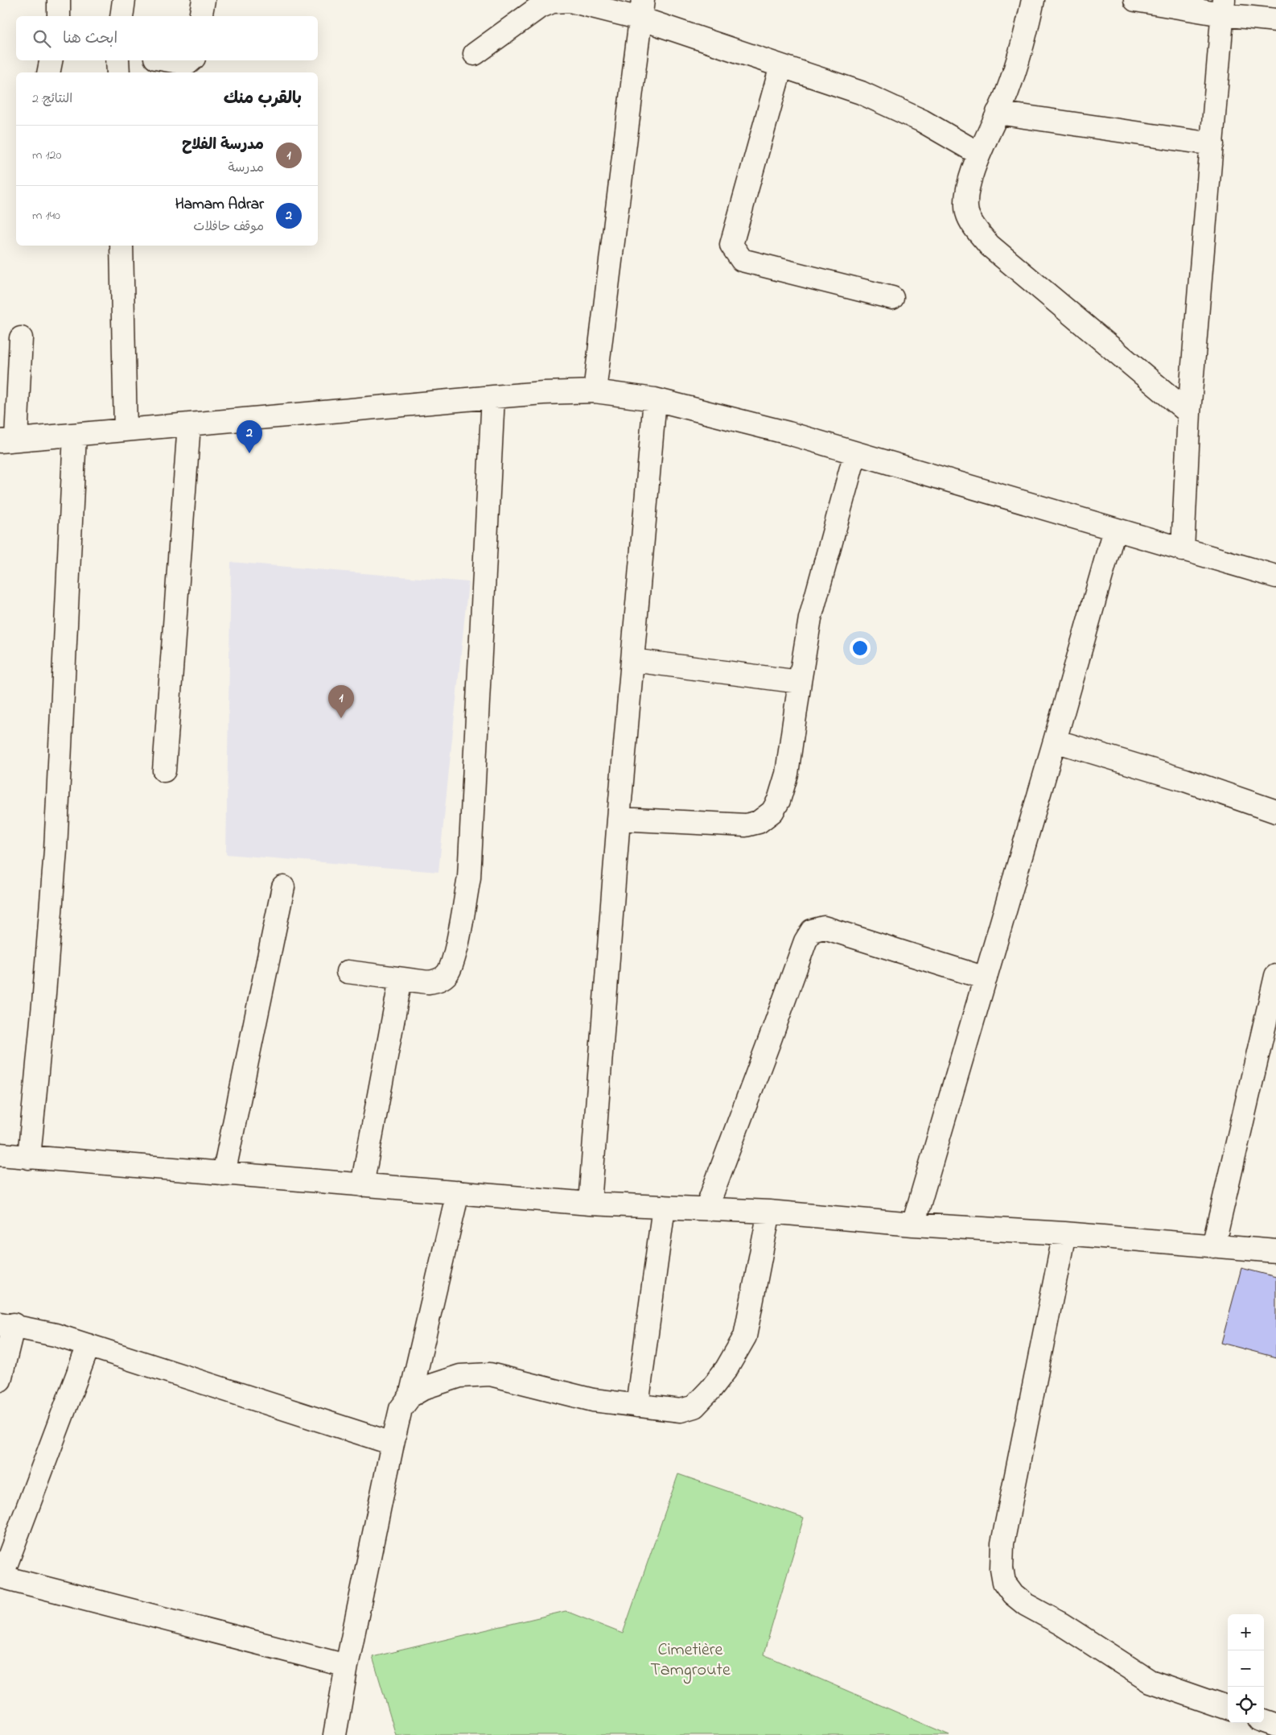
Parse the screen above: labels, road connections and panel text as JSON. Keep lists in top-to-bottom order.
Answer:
{
  "parks": ["Cimetière Tamgroute"],
  "page": {
    "search": "ابحث هنا",
    "heading": ["بالقرب منك", "النتائج: 2"],
    "list": [
      {
        "mark": "1",
        "name": "مدرسة الفلاح",
        "note": "مدرسة",
        "value": "120 m"
      },
      {
        "mark": "2",
        "name": "Hamam Adrar",
        "note": "موقف حافلات",
        "value": "140 m"
      }
    ],
    "pins": ["2", "1"],
    "map_buttons": ["+", "−"]
  }
}
